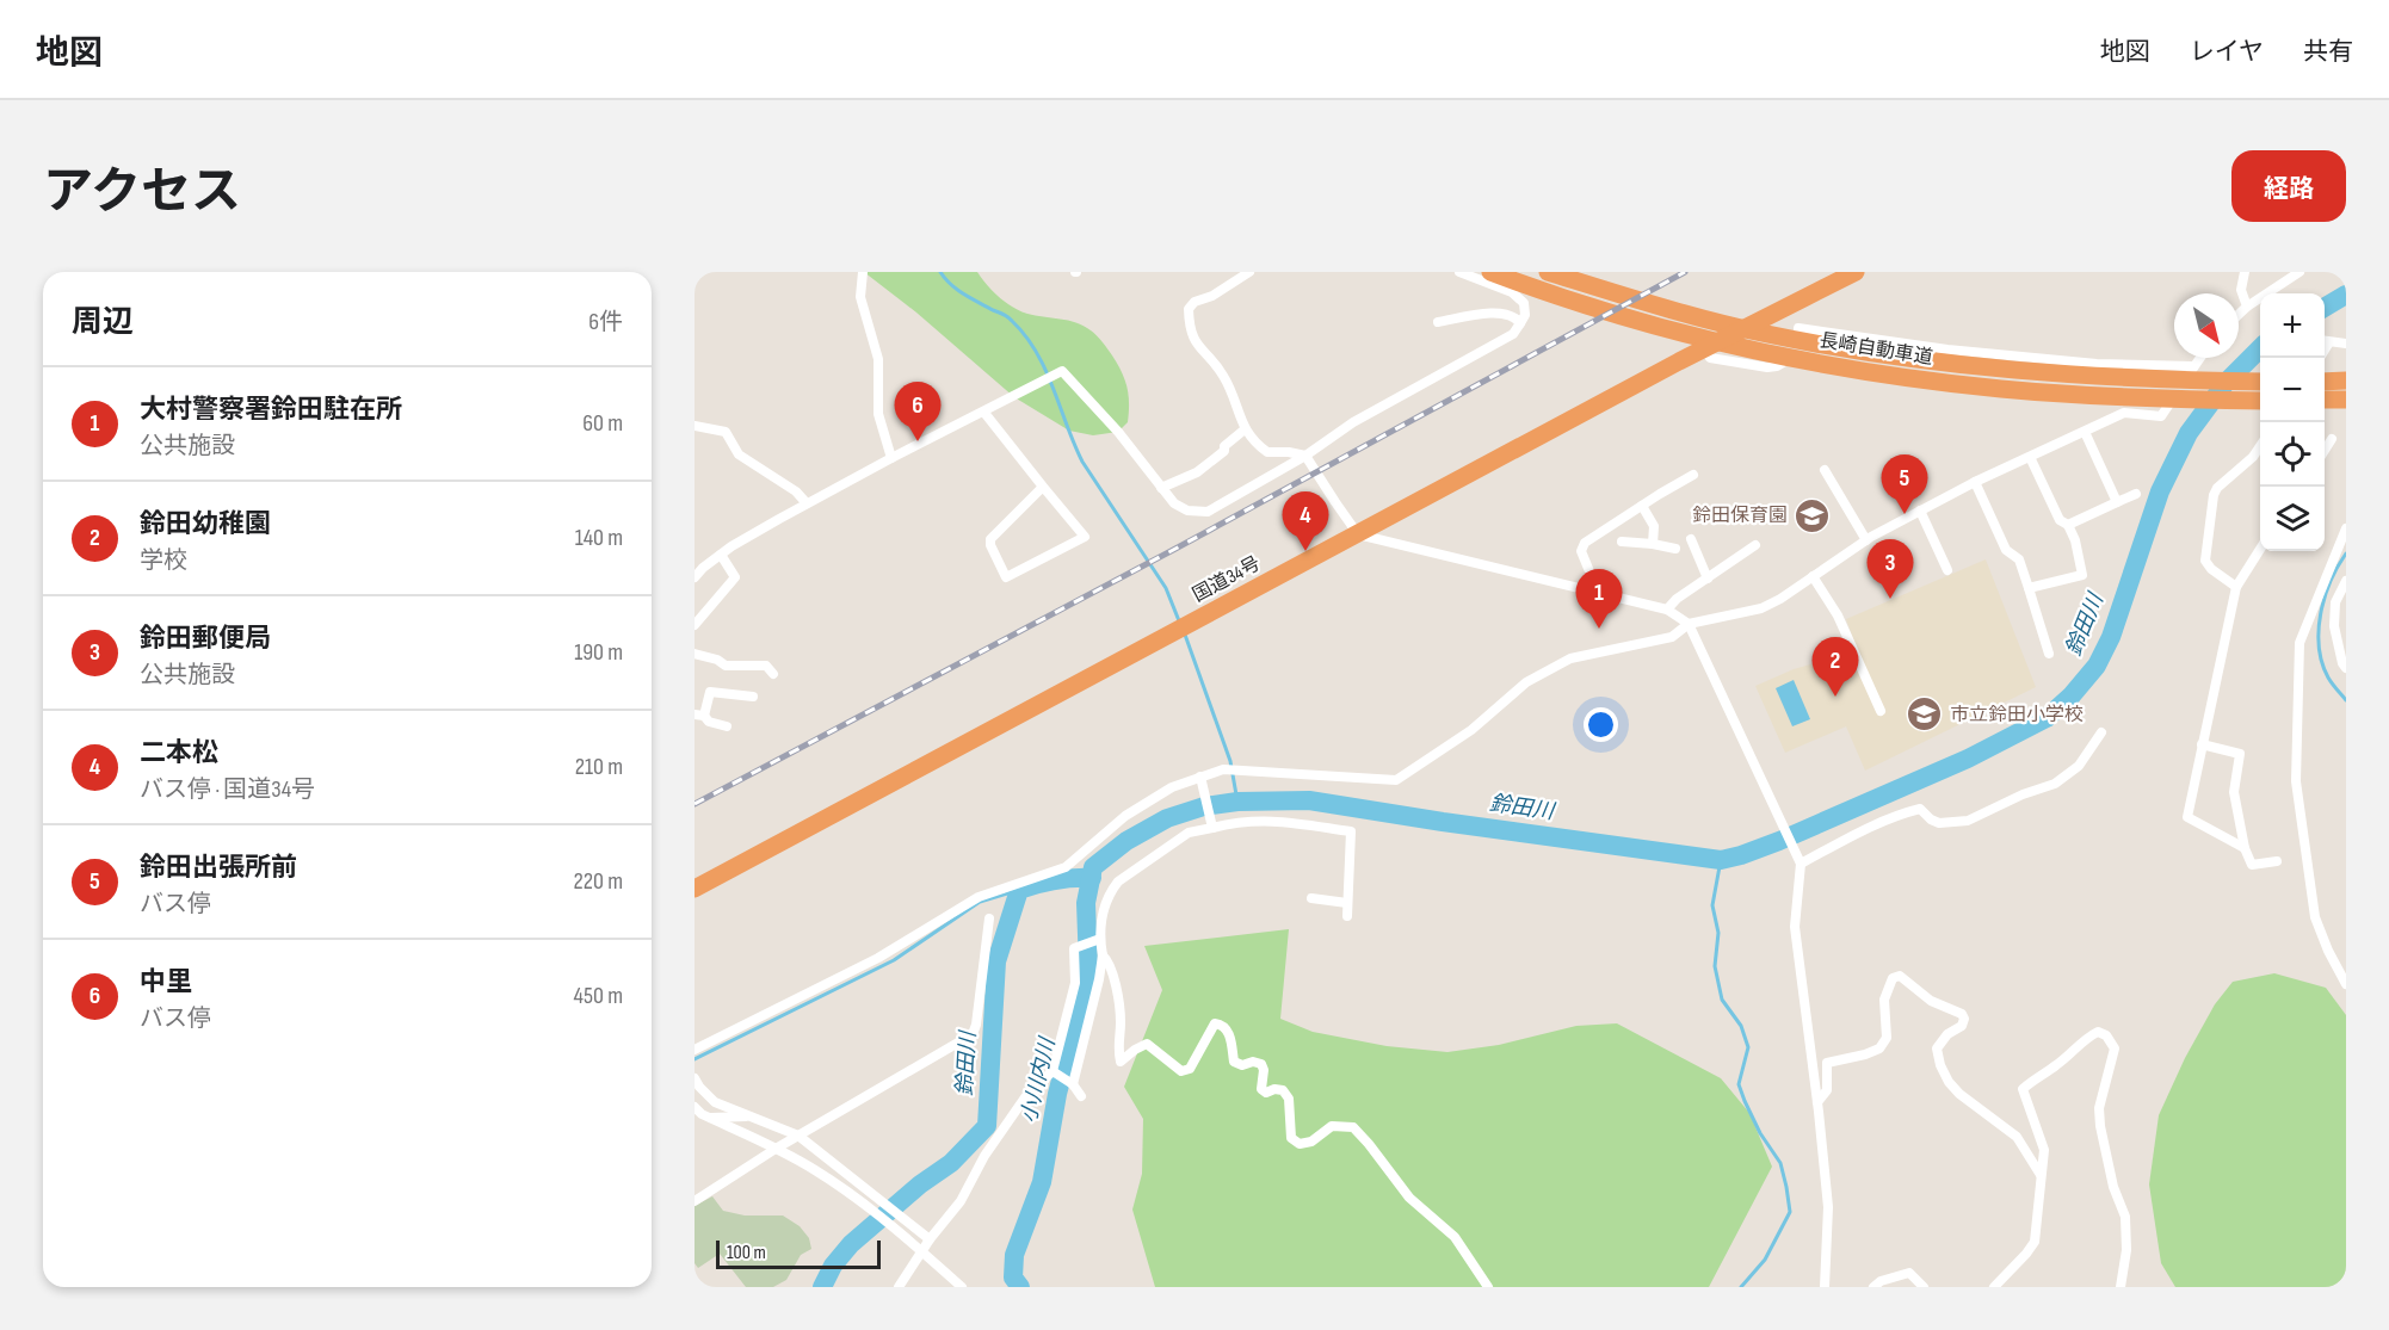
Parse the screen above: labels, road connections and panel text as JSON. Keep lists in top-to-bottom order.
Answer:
{
  "streets": {
    "highway": ["長崎自動車道", "国道34号"]
  },
  "water": ["鈴田川", "小川内川"],
  "places": {
    "school or university": ["鈴田保育園", "市立鈴田小学校"]
  },
  "scale_bar": "100 m",
  "north": "bottom right",
  "page": {
    "header": "地図",
    "nav": ["地図", "レイヤ", "共有"],
    "title": "アクセス",
    "buttons": "経路",
    "heading": ["周辺", "6件"],
    "map_buttons": ["+", "−"],
    "list": [
      {
        "mark": "1",
        "name": "大村警察署鈴田駐在所",
        "note": "公共施設",
        "value": "60 m"
      },
      {
        "mark": "2",
        "name": "鈴田幼稚園",
        "note": "学校",
        "value": "140 m"
      },
      {
        "mark": "3",
        "name": "鈴田郵便局",
        "note": "公共施設",
        "value": "190 m"
      },
      {
        "mark": "4",
        "name": "二本松",
        "note": "バス停 · 国道34号",
        "value": "210 m"
      },
      {
        "mark": "5",
        "name": "鈴田出張所前",
        "note": "バス停",
        "value": "220 m"
      },
      {
        "mark": "6",
        "name": "中里",
        "note": "バス停",
        "value": "450 m"
      }
    ],
    "pins": [
      "6",
      "5",
      "4",
      "3",
      "1",
      "2"
    ],
    "scale": "100 m"
  }
}
